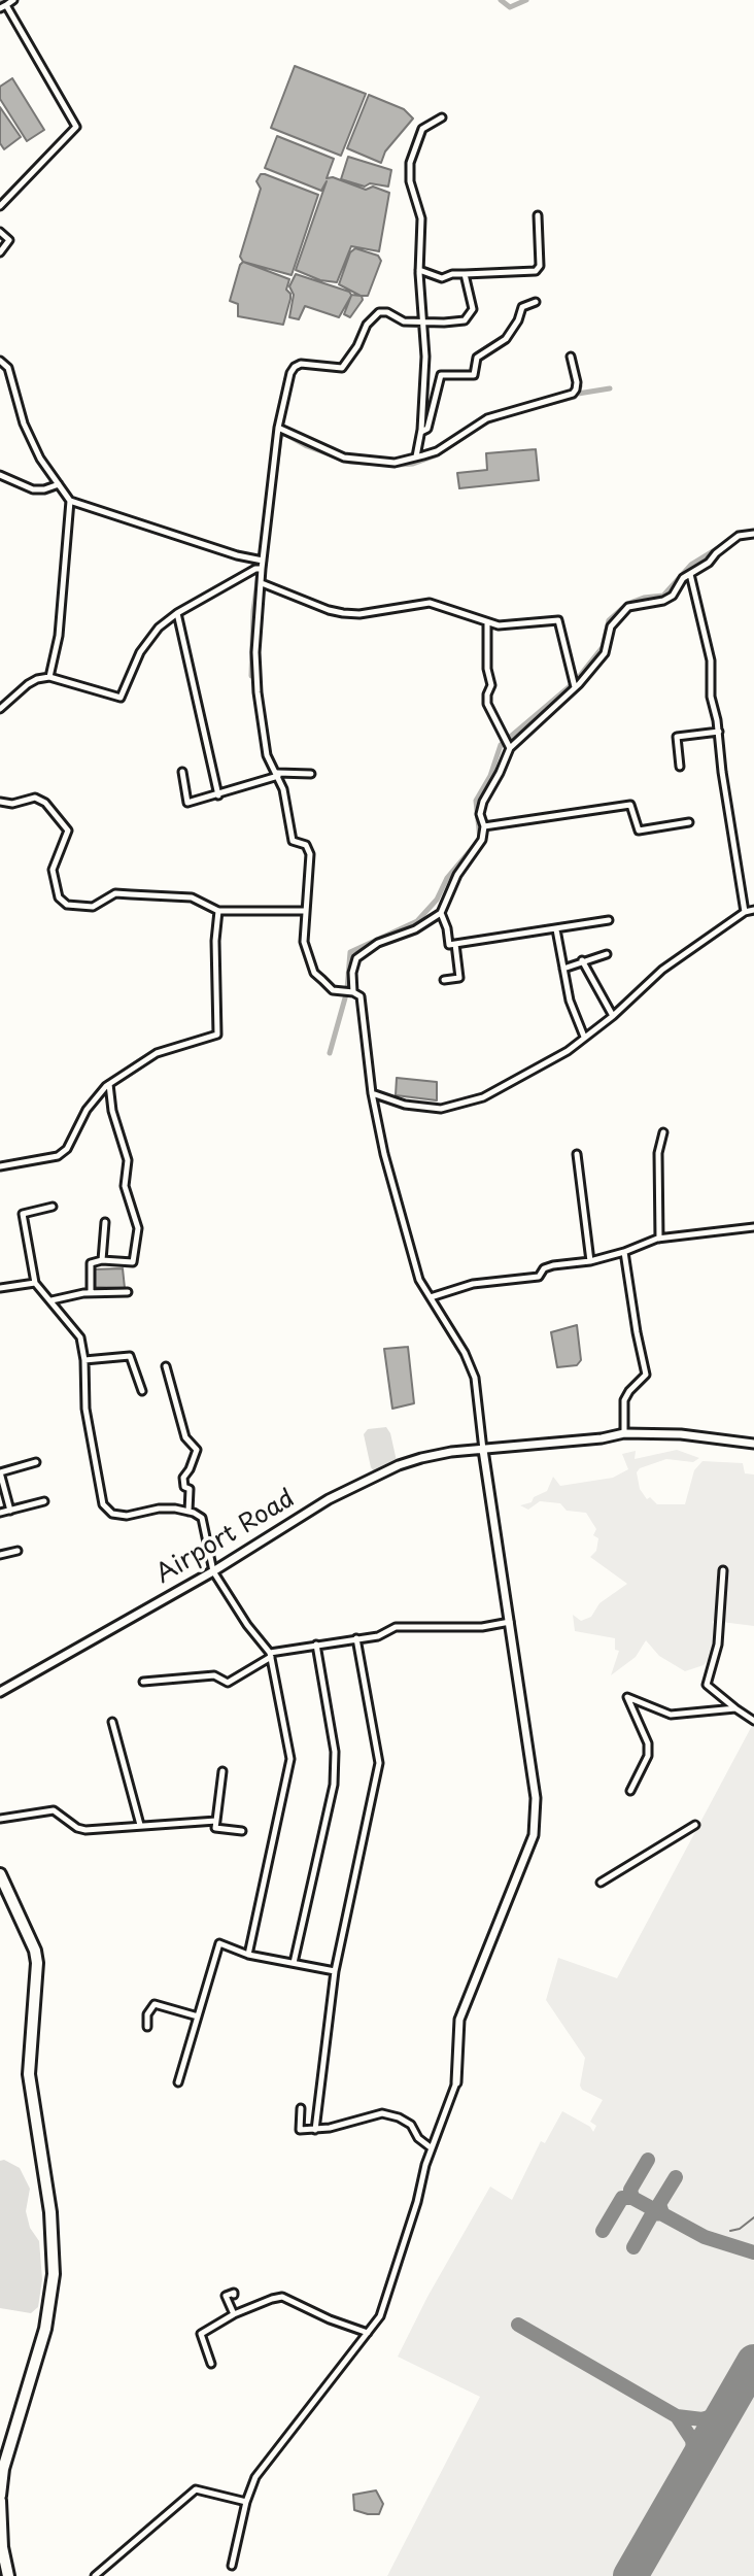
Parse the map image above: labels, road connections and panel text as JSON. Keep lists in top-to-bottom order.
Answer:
{
  "streets": {
    "main road": ["Airport Road"]
  }
}
